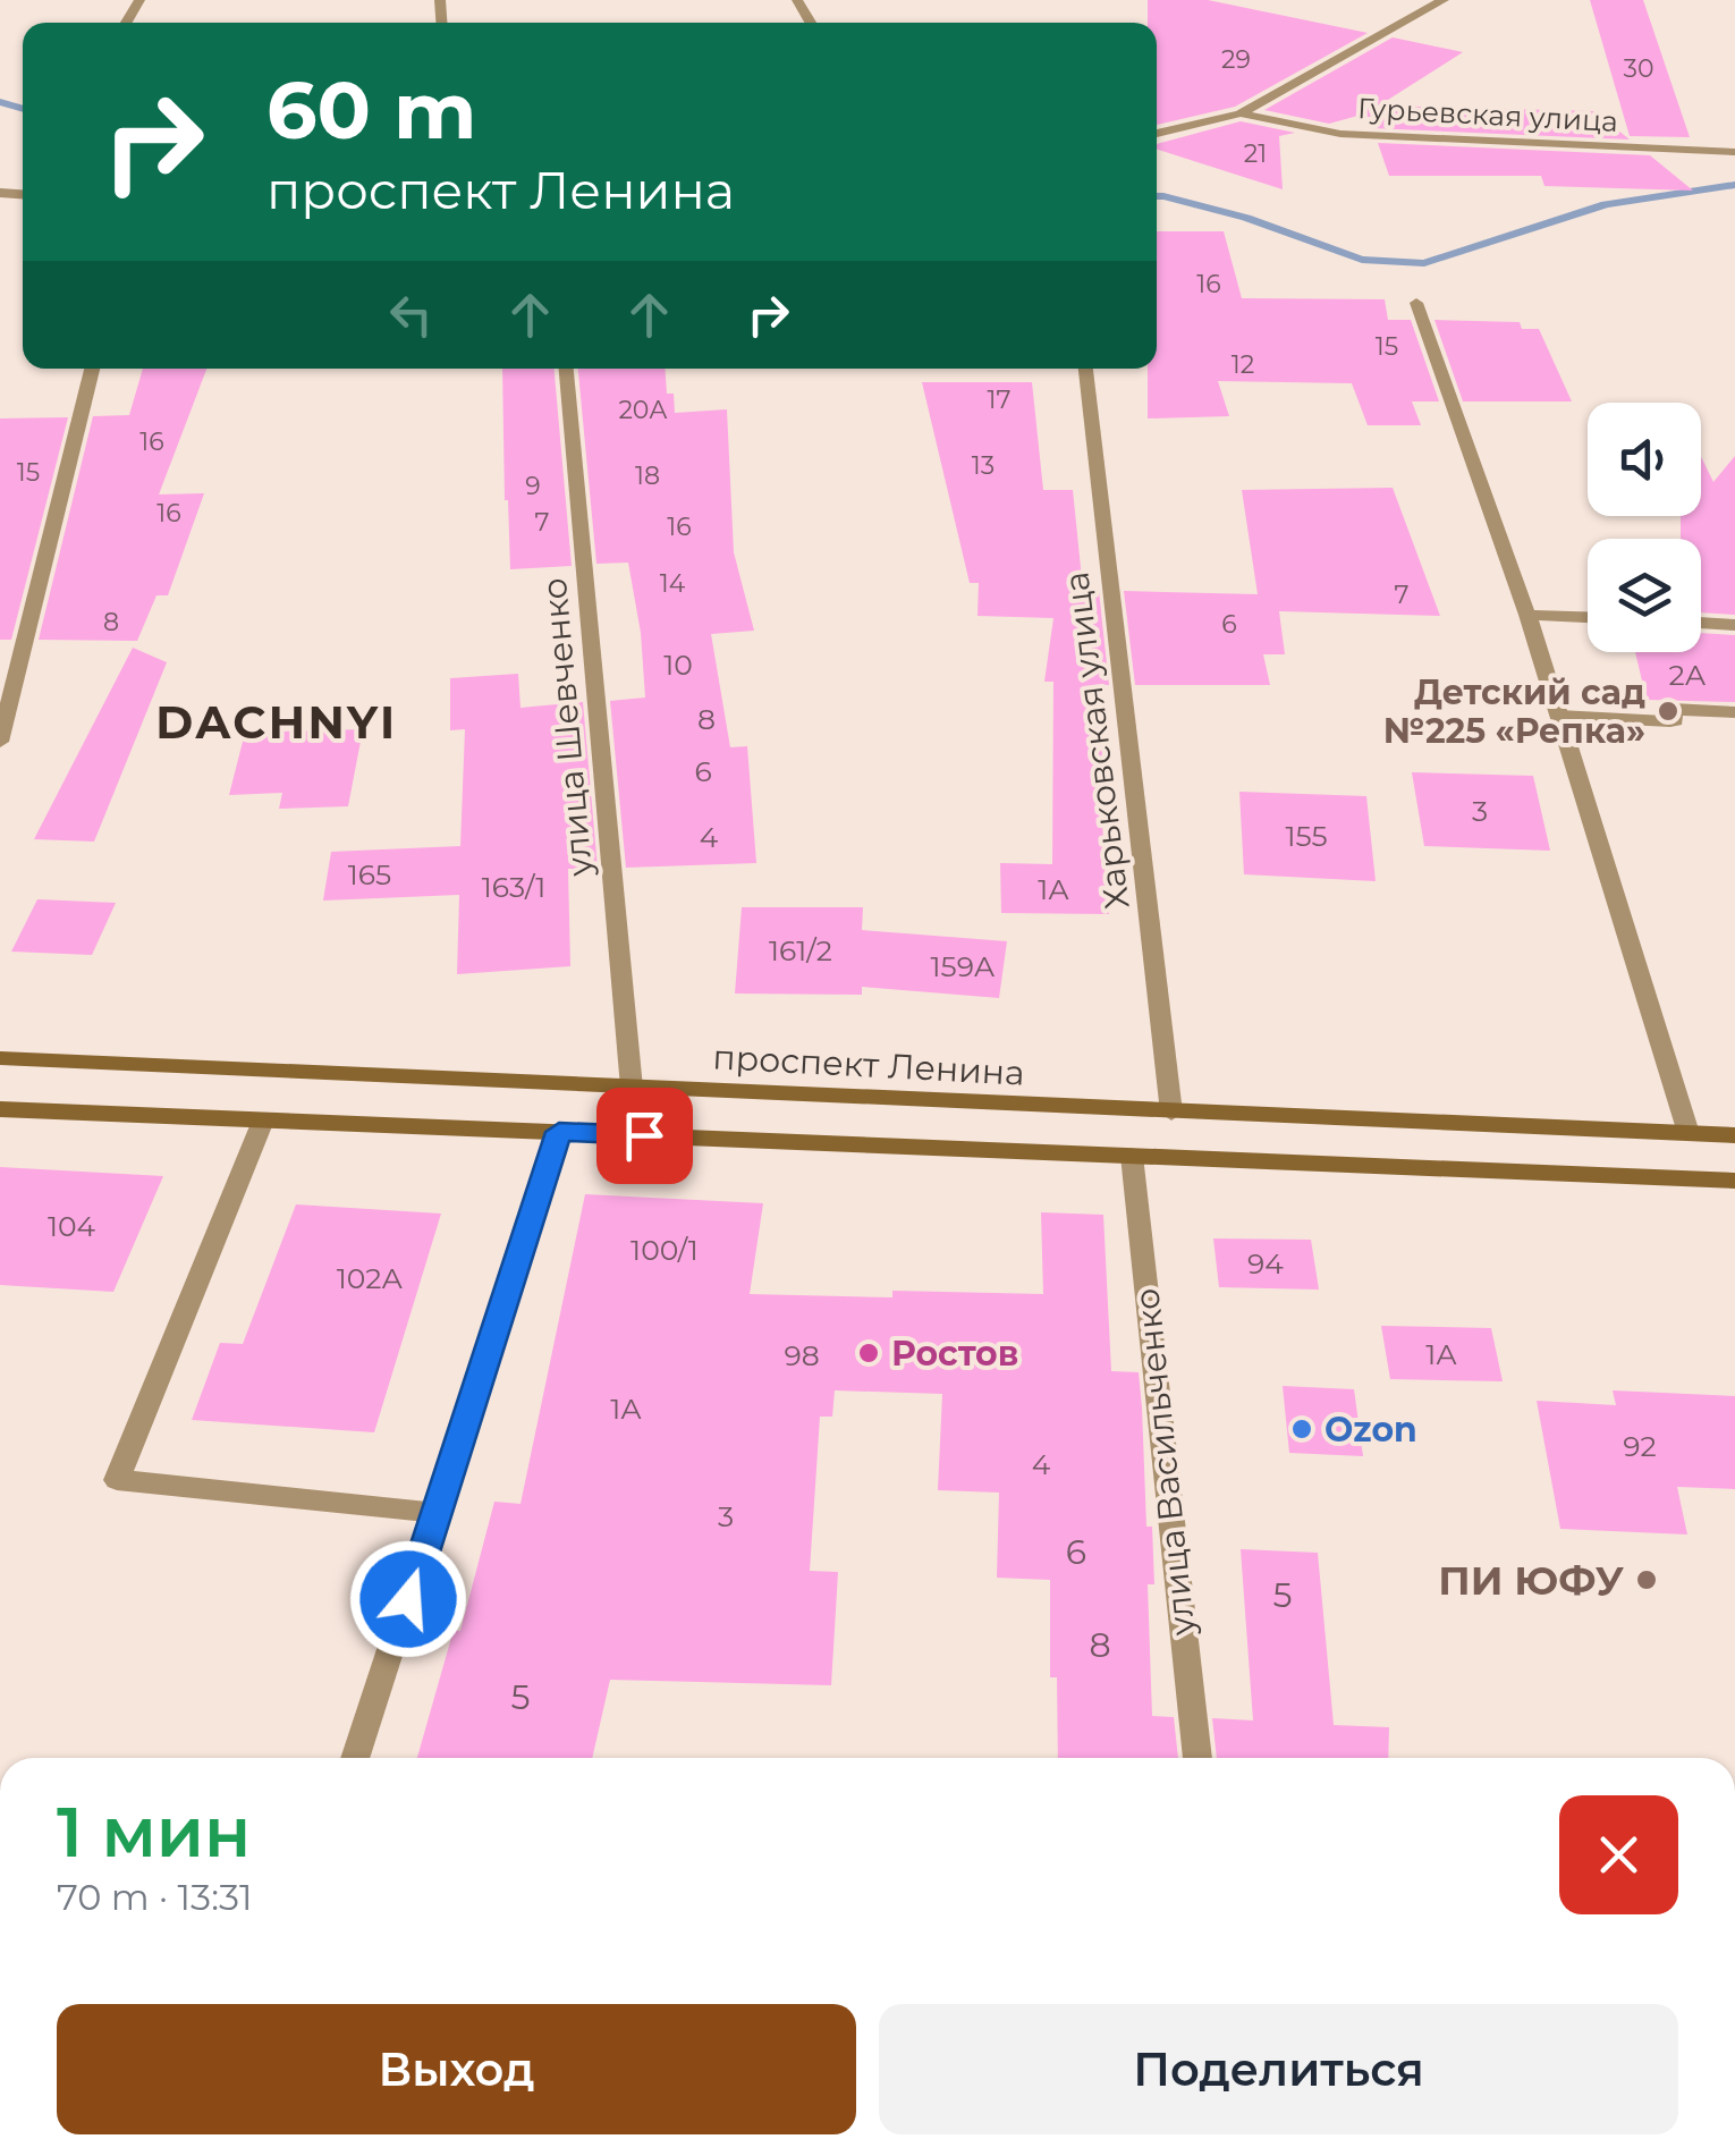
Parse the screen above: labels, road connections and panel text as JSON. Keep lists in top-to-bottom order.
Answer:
{
  "streets": {
    "main road": ["проспект Ленина"],
    "street": [
      "Гурьевская улица",
      "улица Шевченко",
      "Харьковская улица",
      "улица Васильченко"
    ]
  },
  "crossings": [
    ["улица Шевченко", "проспект Ленина"],
    ["Харьковская улица", "проспект Ленина"]
  ],
  "districts": ["DACHNYI"],
  "places": [
    "Детский сад №225 «Репка»",
    "Ростов",
    "Ozon",
    "ПИ ЮФУ"
  ],
  "house_numbers": [
    "29",
    "30",
    "21",
    "16",
    "15",
    "12",
    "17",
    "20А",
    "16",
    "13",
    "15",
    "18",
    "9",
    "16",
    "7",
    "16",
    "14",
    "7",
    "8",
    "6",
    "10",
    "2А",
    "8",
    "6",
    "3",
    "155",
    "4",
    "165",
    "163/1",
    "1А",
    "161/2",
    "159А",
    "104",
    "100/1",
    "94",
    "102А",
    "1А",
    "98",
    "1А",
    "92",
    "4",
    "3",
    "6",
    "5",
    "8",
    "5"
  ],
  "page": {
    "turn": ["60 m", "проспект Ленина"],
    "heading": ["1 мин", "70 m · 13:31"],
    "buttons": ["Выход", "Поделиться"]
  }
}
